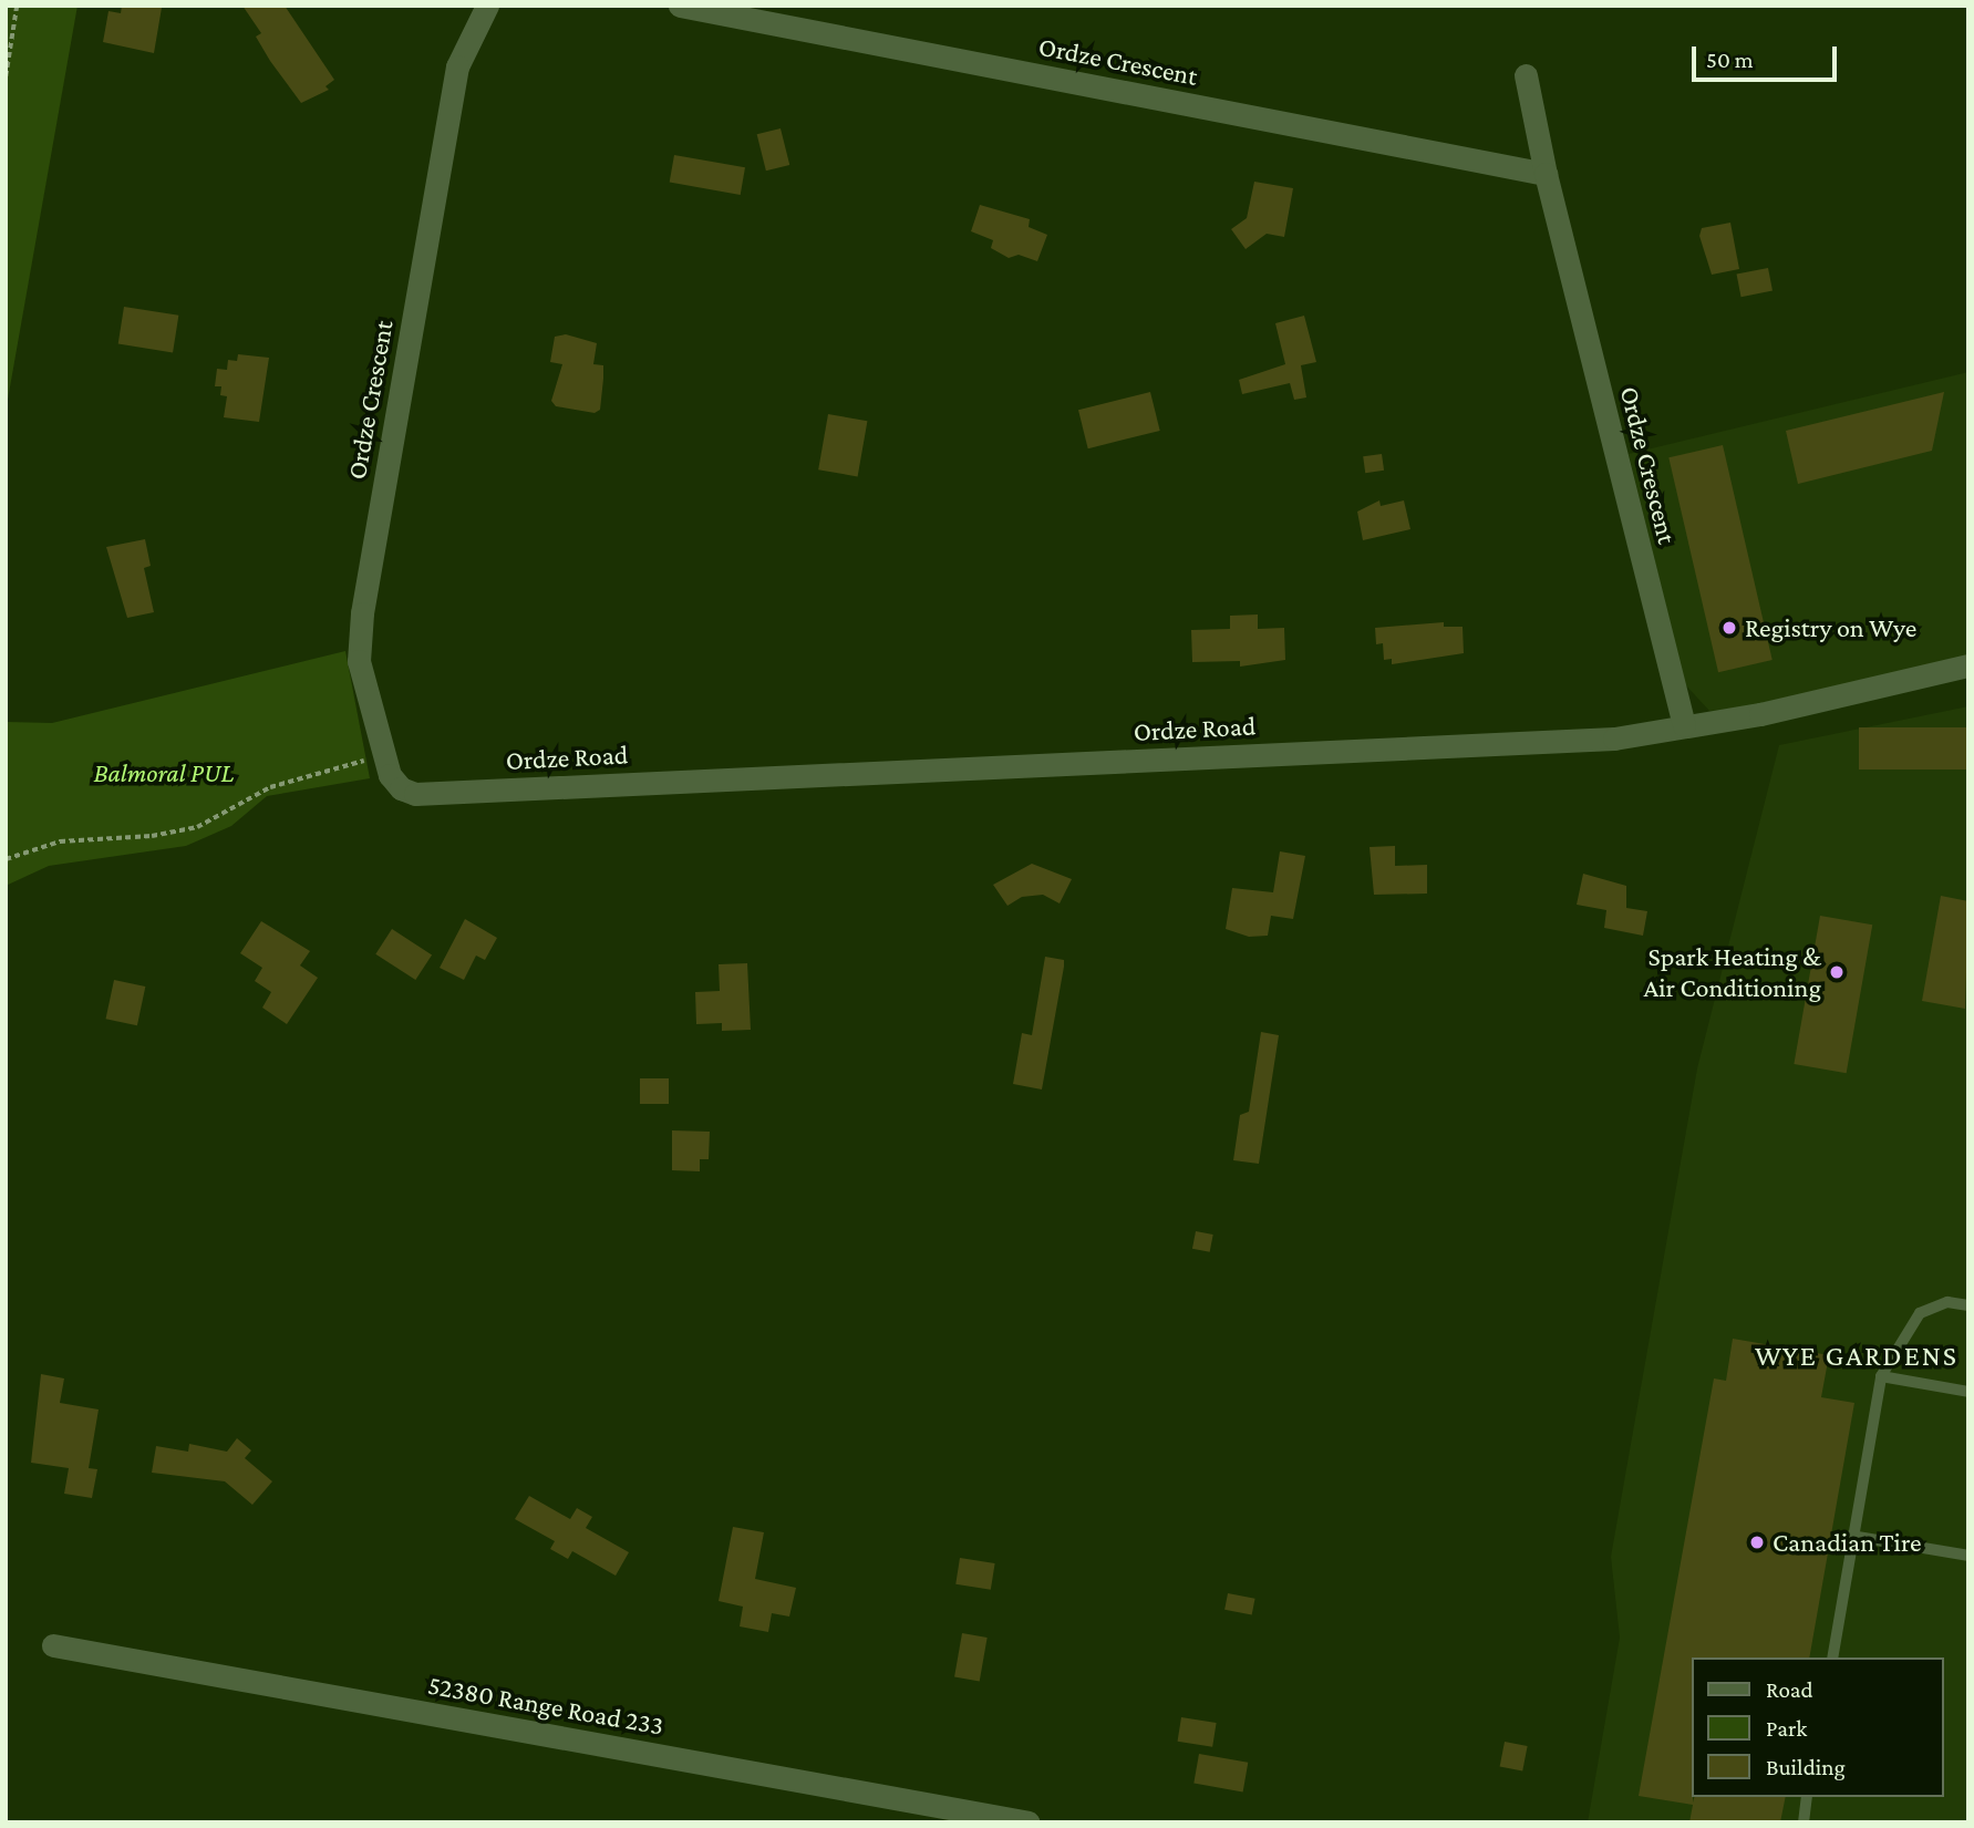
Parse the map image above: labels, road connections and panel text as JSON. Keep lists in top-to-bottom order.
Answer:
{
  "streets": {
    "street": ["Ordze Crescent", "Ordze Road", "52380 Range Road 233"]
  },
  "crossings": [
    ["Ordze Crescent", "Ordze Road"]
  ],
  "districts": ["WYE GARDENS"],
  "parks": ["Balmoral PUL"],
  "places": ["Registry on Wye", "Spark Heating & Air Conditioning", "Canadian Tire"],
  "legend": ["Road", "Park", "Building"],
  "scale_bar": "50 m"
}
